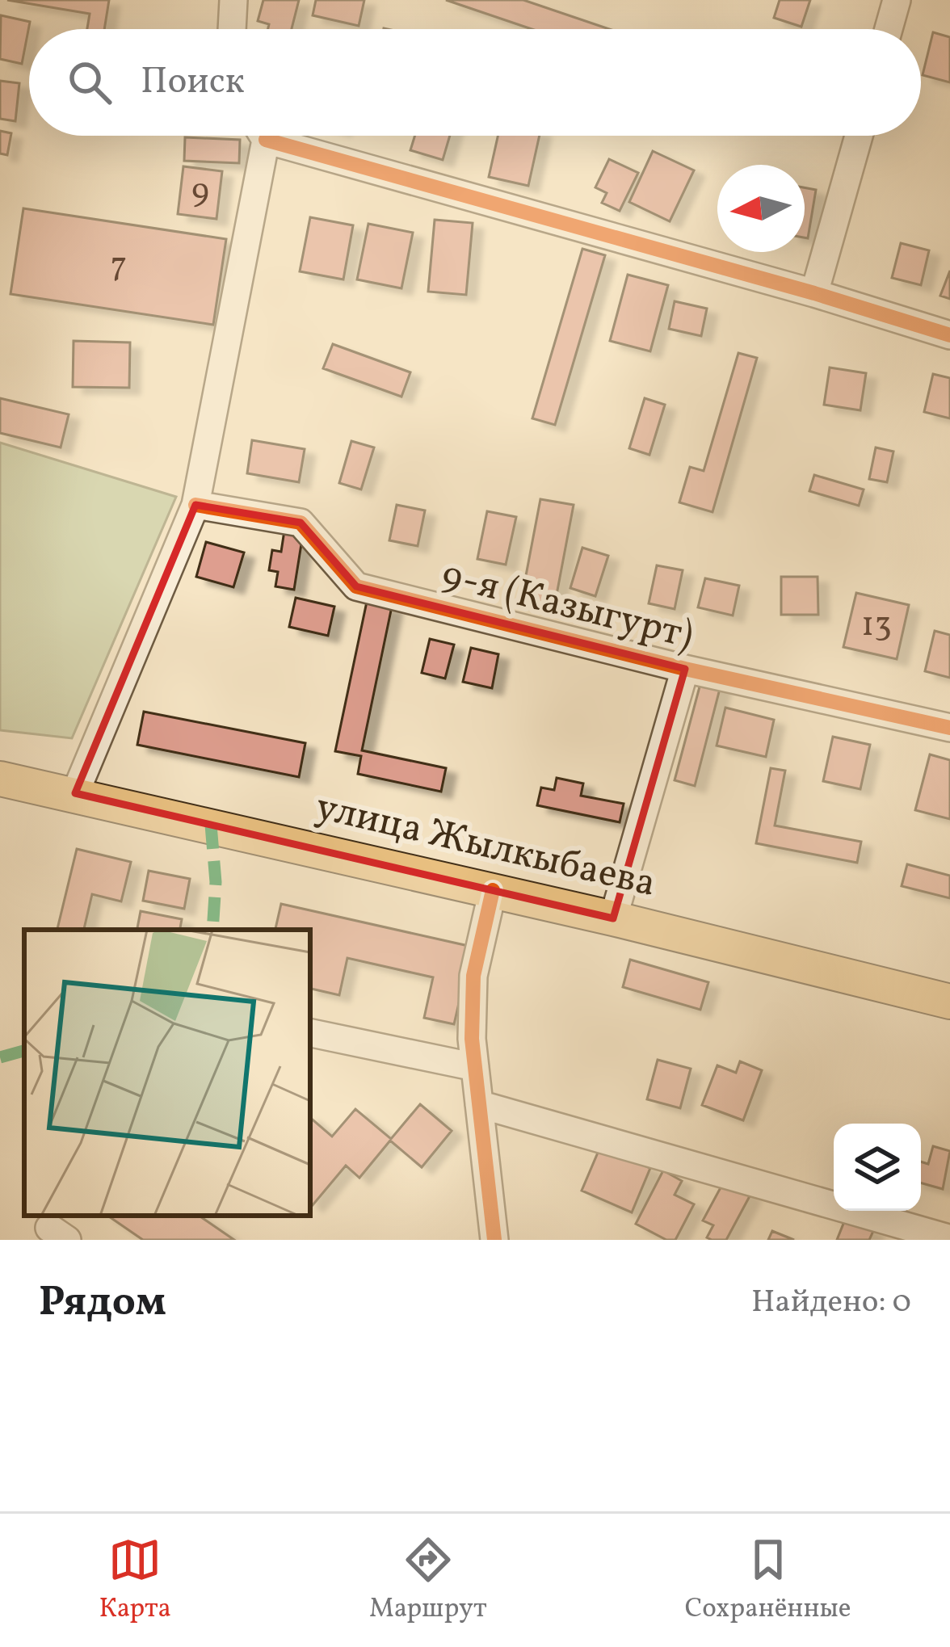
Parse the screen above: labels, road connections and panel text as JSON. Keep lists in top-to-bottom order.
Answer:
{
  "streets": {
    "main road": ["улица Жылкыбаева"],
    "street": ["9-я (Казыгурт)"]
  },
  "house_numbers": ["9", "7", "13"],
  "north": "left",
  "page": {
    "search": "Поиск",
    "heading": ["Рядом", "Найдено: 0"],
    "nav": ["Карта", "Маршрут", "Сохранённые"]
  }
}
